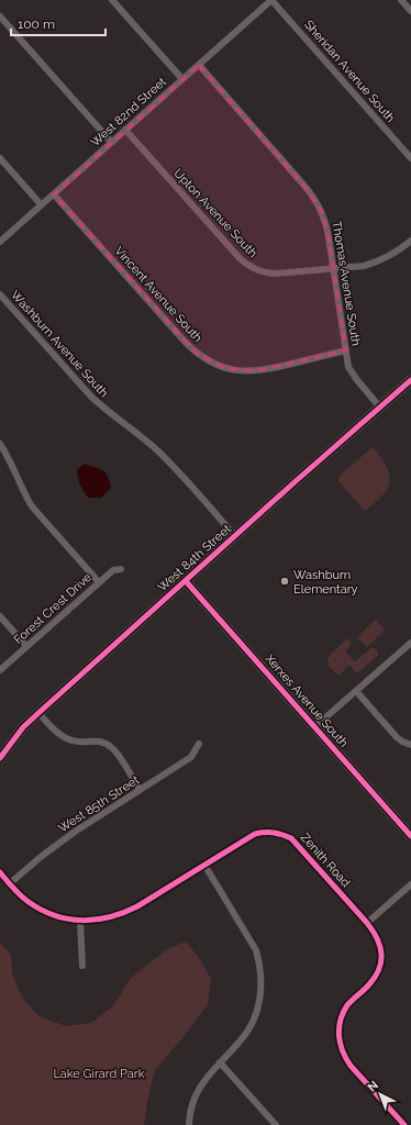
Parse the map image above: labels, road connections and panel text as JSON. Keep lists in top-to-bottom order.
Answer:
{
  "streets": {
    "street": [
      "Sheridan Avenue South",
      "West 82nd Street",
      "Upton Avenue South",
      "Thomas Avenue South",
      "Vincent Avenue South",
      "Washburn Avenue South",
      "West 84th Street",
      "Forest Crest Drive",
      "Xerxes Avenue South",
      "West 85th Street",
      "Zenith Road"
    ]
  },
  "crossings": [
    ["Sheridan Avenue South", "West 82nd Street"],
    ["West 82nd Street", "Upton Avenue South"],
    ["West 82nd Street", "Thomas Avenue South"],
    ["West 82nd Street", "Vincent Avenue South"],
    ["Upton Avenue South", "Thomas Avenue South"],
    ["Thomas Avenue South", "Vincent Avenue South"],
    ["Thomas Avenue South", "West 84th Street"],
    ["Washburn Avenue South", "West 84th Street"],
    ["West 84th Street", "Xerxes Avenue South"],
    ["West 85th Street", "Zenith Road"]
  ],
  "parks": ["Lake Girard Park"],
  "places": ["Washburn Elementary"],
  "scale_bar": "100 m",
  "north": "top left"
}
